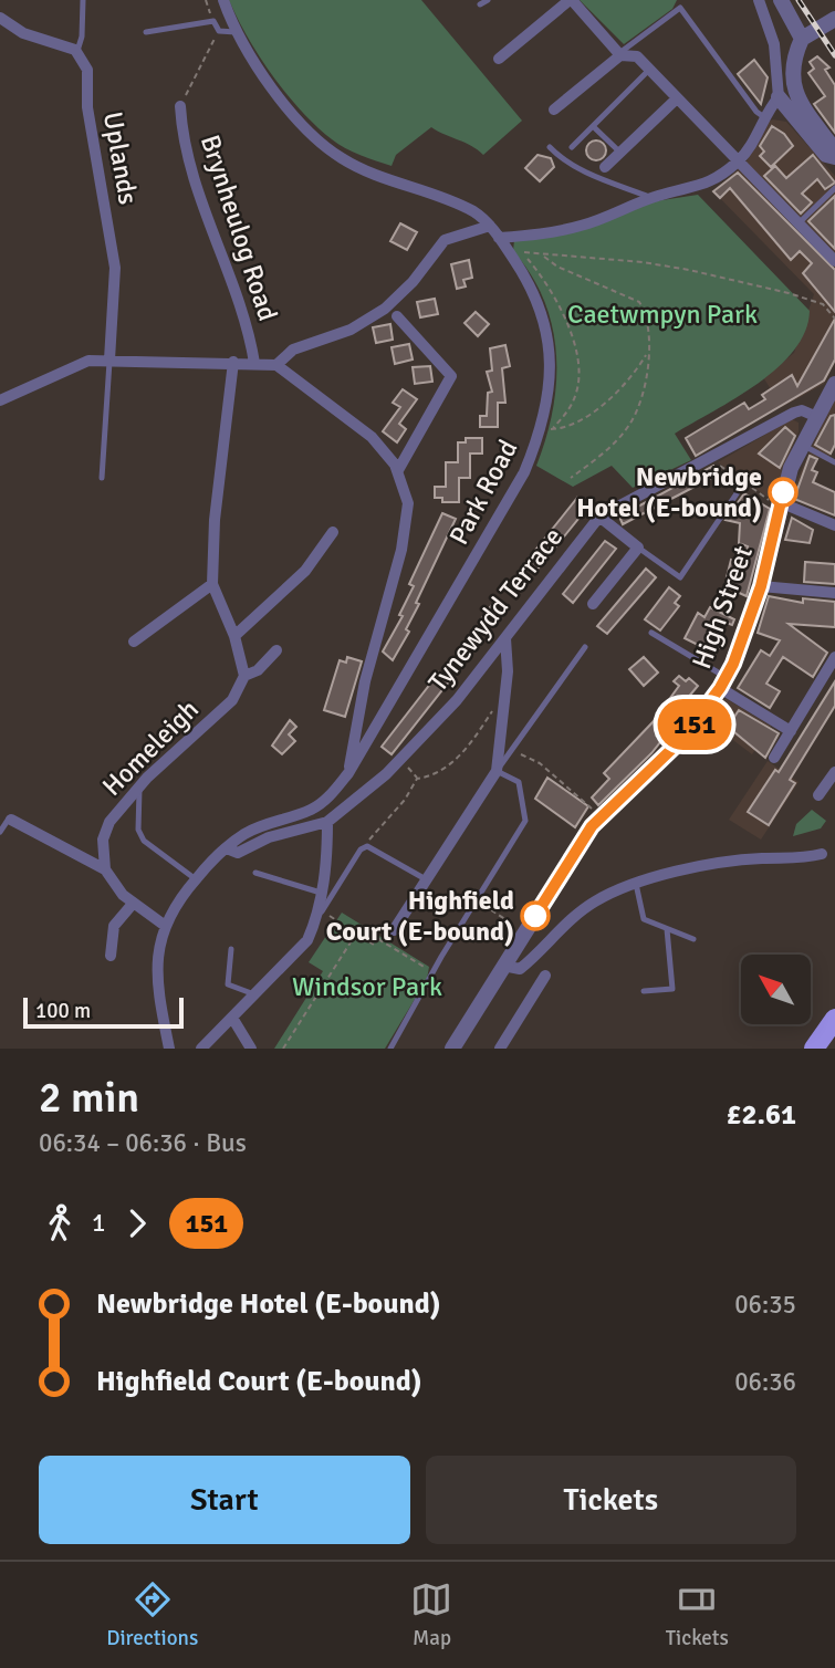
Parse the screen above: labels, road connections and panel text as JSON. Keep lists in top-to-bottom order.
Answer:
{
  "streets": {
    "street": [
      "Uplands",
      "Brynheulog Road",
      "Park Road",
      "High Street",
      "Tynewydd Terrace",
      "Homeleigh"
    ]
  },
  "crossings": [
    ["Park Road", "Tynewydd Terrace"],
    ["High Street", "Tynewydd Terrace"]
  ],
  "parks": ["Caetwmpyn Park", "Windsor Park"],
  "places": ["Newbridge Hotel (E-bound)", "Highfield Court (E-bound)"],
  "lines": ["bus line 151"],
  "scale_bar": "100 m",
  "north": "top left",
  "page": {
    "on_map": "151",
    "scale": "100 m",
    "heading": ["2 min", "06:34 – 06:36 · Bus", "£2.61"],
    "legs": ["1", "151"],
    "list": [
      {
        "name": "Newbridge Hotel (E-bound)",
        "value": "06:35"
      },
      {
        "name": "Highfield Court (E-bound)",
        "value": "06:36"
      }
    ],
    "buttons": ["Start", "Tickets"],
    "tabs": ["Directions", "Map", "Tickets"]
  }
}
